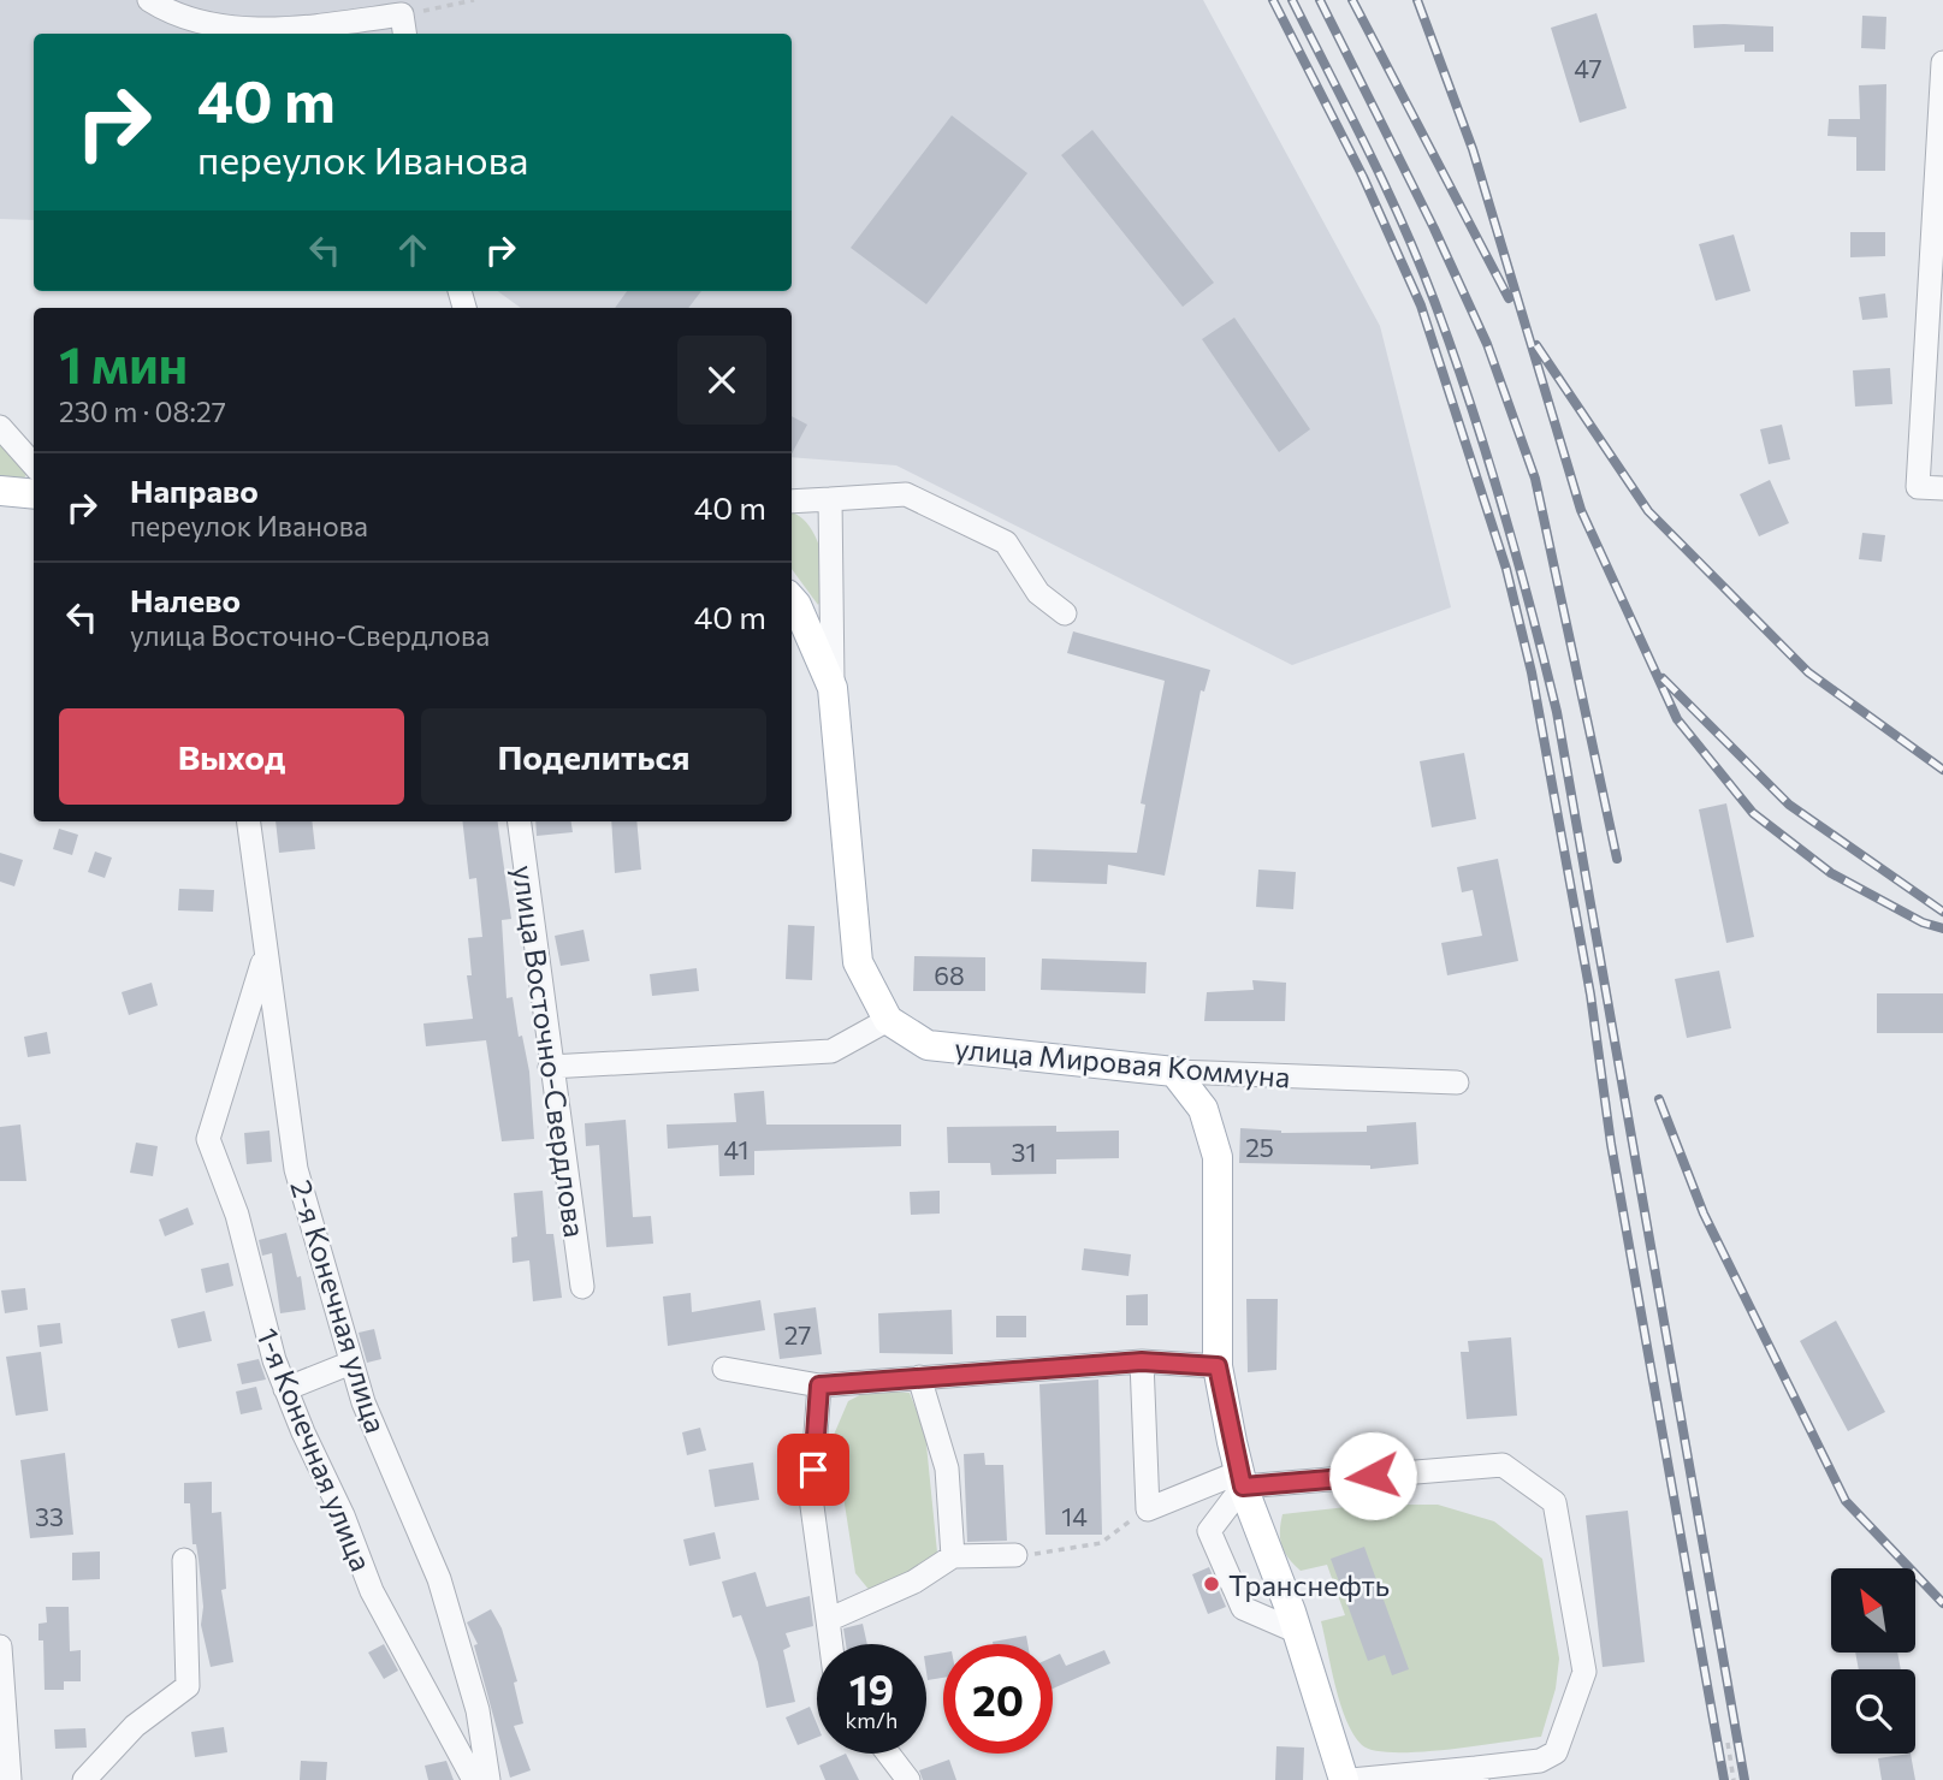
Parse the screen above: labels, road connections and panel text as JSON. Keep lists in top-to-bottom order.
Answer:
{
  "streets": {
    "main road": ["улица Мировая Коммуна"],
    "street": ["улица Восточно-Свердлова", "2-я Конечная улица", "1-я Конечная улица"]
  },
  "crossings": [
    ["2-я Конечная улица", "1-я Конечная улица"]
  ],
  "places": ["Транснефть"],
  "house_numbers": [
    "47",
    "68",
    "25",
    "41",
    "31",
    "27",
    "33",
    "14"
  ],
  "north": "top left",
  "page": {
    "turn": ["40 m", "переулок Иванова"],
    "heading": ["1 мин", "230 m · 08:27"],
    "list": [
      {
        "name": "Направо",
        "note": "переулок Иванова",
        "value": "40 m"
      },
      {
        "name": "Налево",
        "note": "улица Восточно-Свердлова",
        "value": "40 m"
      }
    ],
    "buttons": ["Выход", "Поделиться"],
    "speed": "19 km/h",
    "limit": "20"
  }
}
